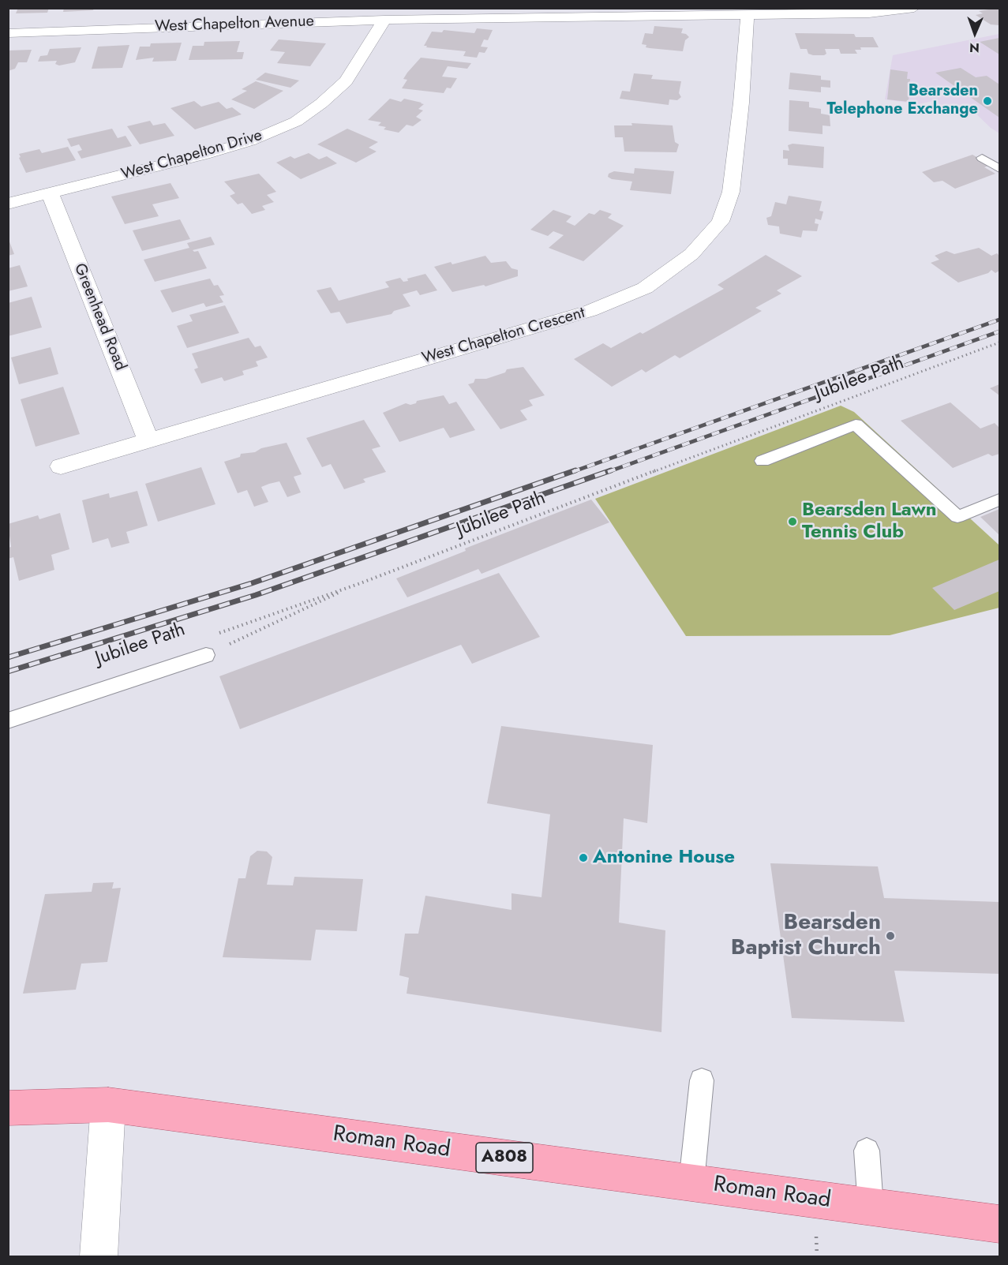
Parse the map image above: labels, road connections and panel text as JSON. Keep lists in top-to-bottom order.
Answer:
{
  "streets": {
    "main road": ["Roman Road", "A808"],
    "street": [
      "West Chapelton Avenue",
      "West Chapelton Drive",
      "Greenhead Road",
      "West Chapelton Crescent"
    ],
    "path": ["Jubilee Path"]
  },
  "crossings": [
    ["West Chapelton Avenue", "West Chapelton Drive"],
    ["West Chapelton Avenue", "West Chapelton Crescent"],
    ["West Chapelton Drive", "Greenhead Road"],
    ["Greenhead Road", "West Chapelton Crescent"]
  ],
  "places": [
    "Bearsden Telephone Exchange",
    "Bearsden Lawn Tennis Club",
    "Antonine House",
    "Bearsden Baptist Church"
  ],
  "north": "bottom"
}
